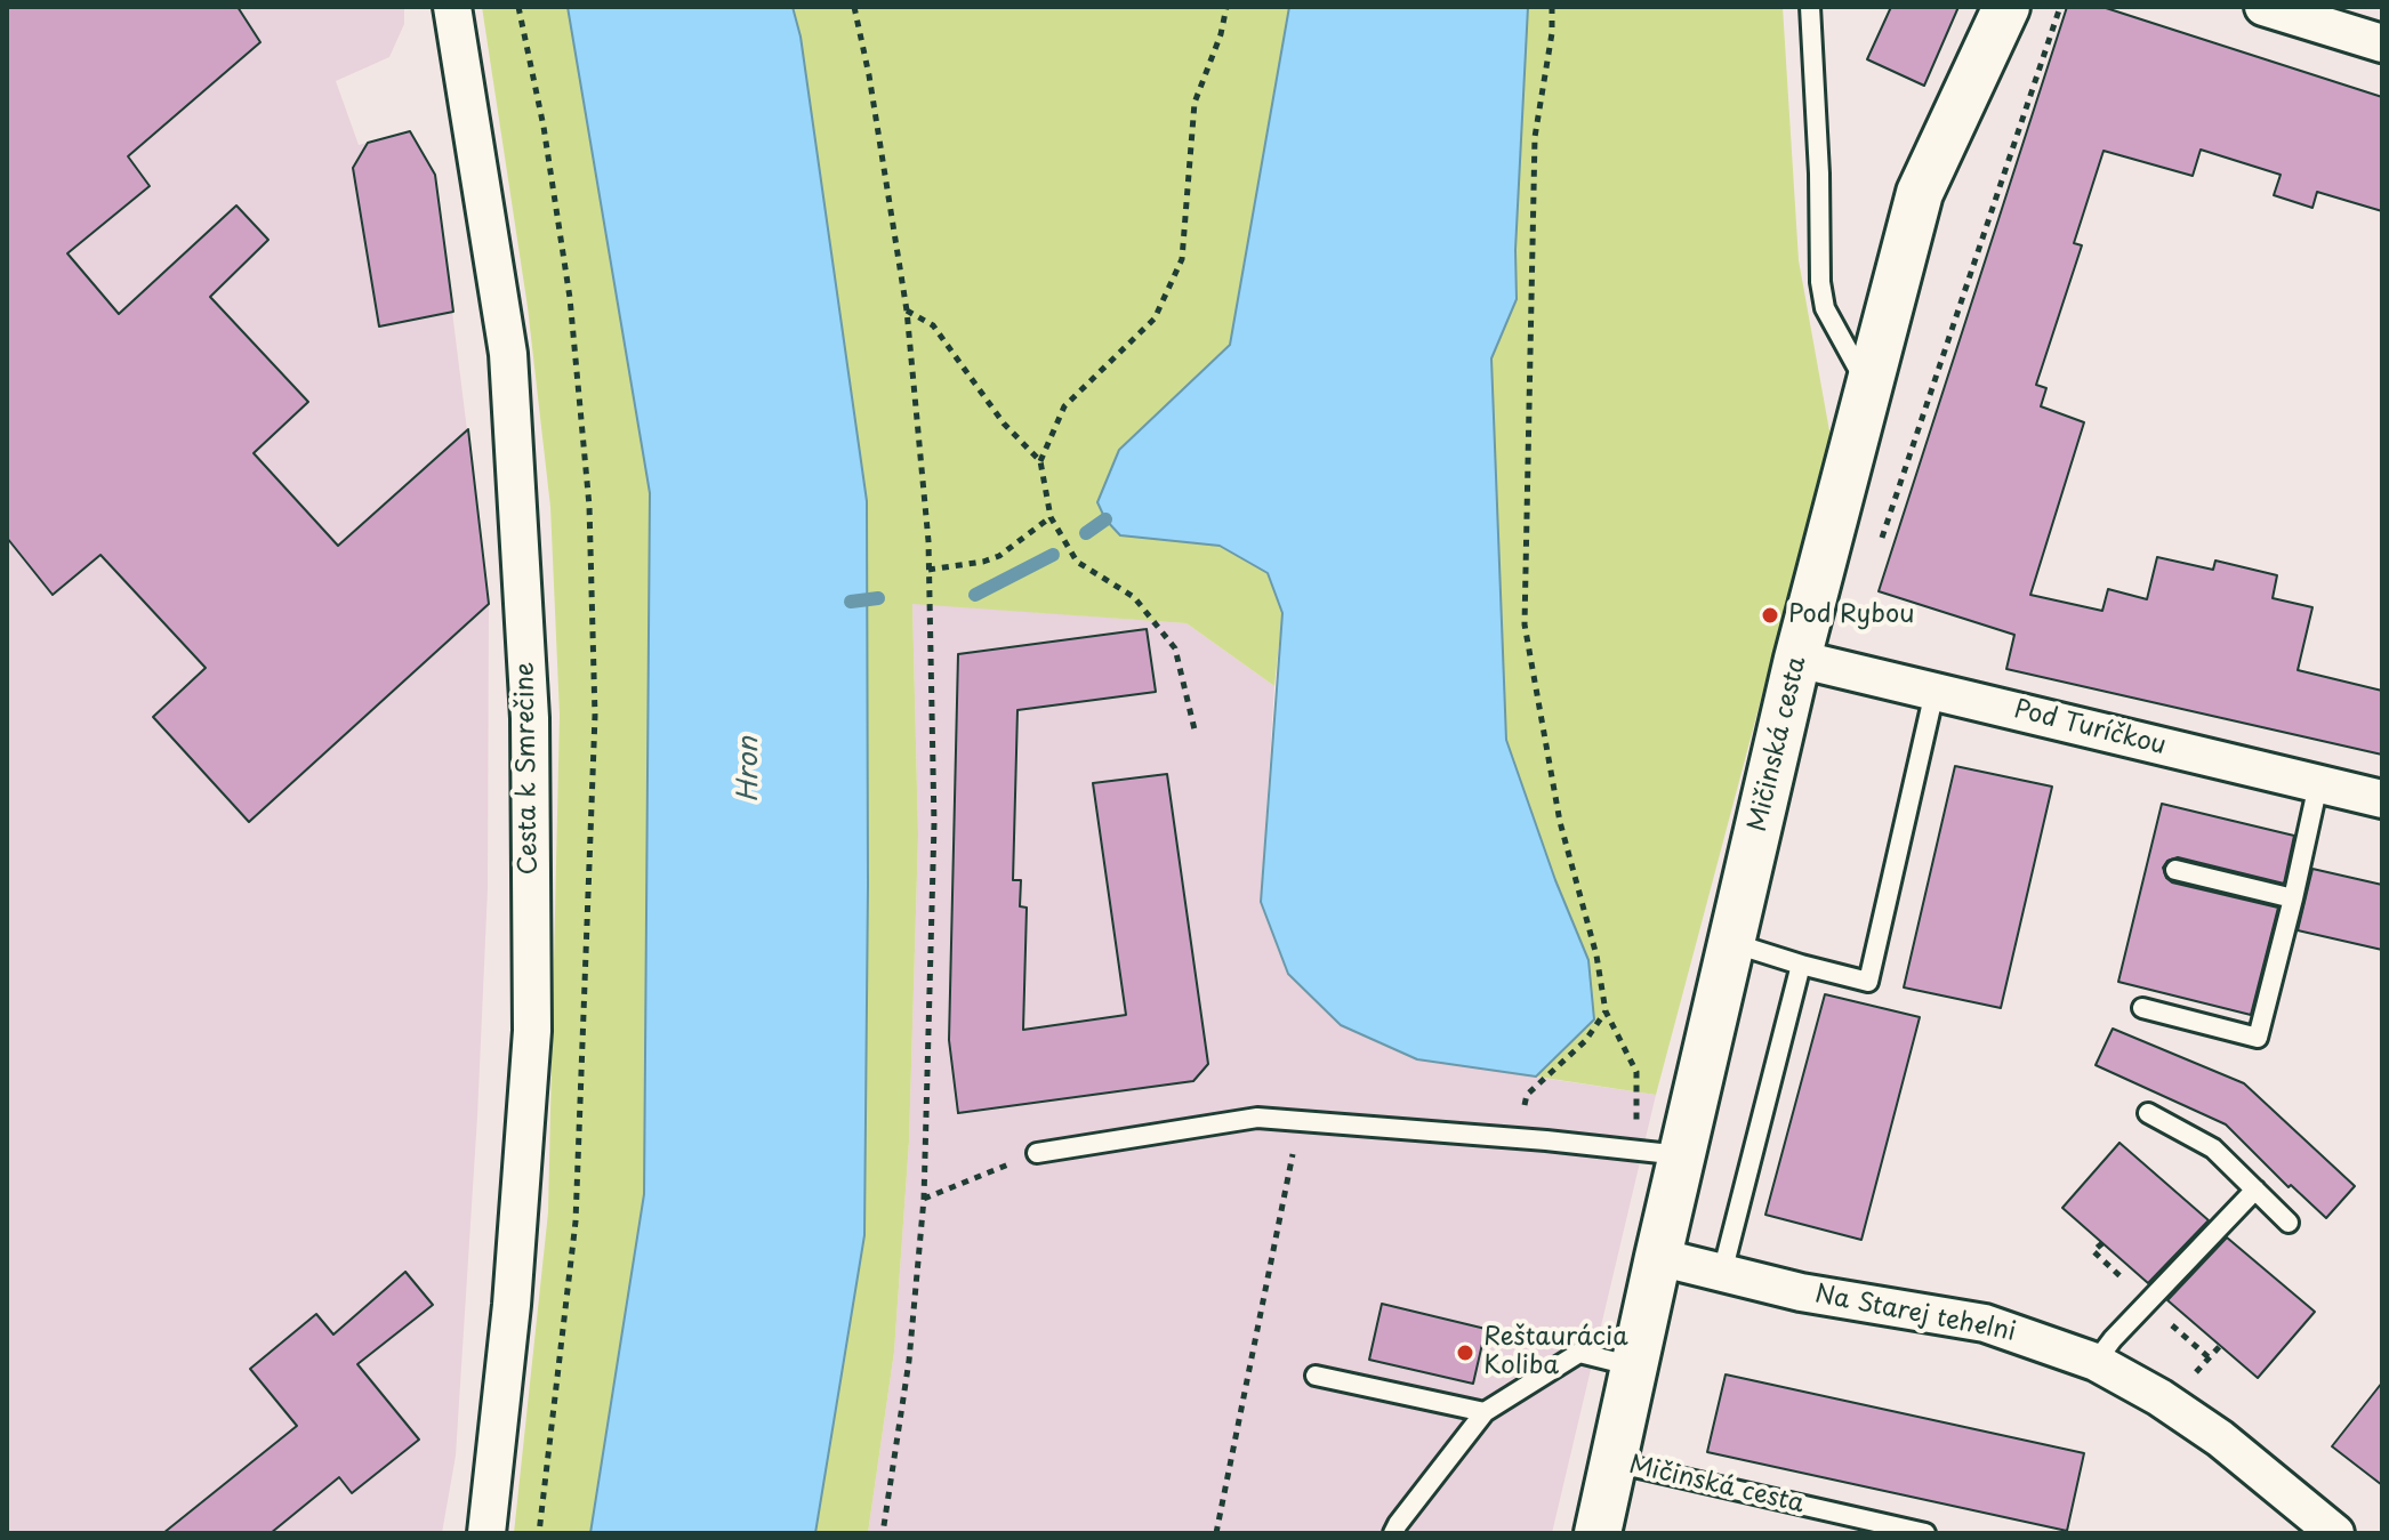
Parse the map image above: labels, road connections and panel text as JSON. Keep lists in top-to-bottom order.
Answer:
{
  "streets": {
    "street": [
      "Pod Turíčkou",
      "Mičinská cesta",
      "Cesta k Smrečine",
      "Na Starej tehelni"
    ]
  },
  "crossings": [
    ["Pod Turíčkou", "Mičinská cesta"],
    ["Mičinská cesta", "Na Starej tehelni"]
  ],
  "water": ["Hron"],
  "places": ["Pod Rybou", "Reštaurácia Koliba"]
}
